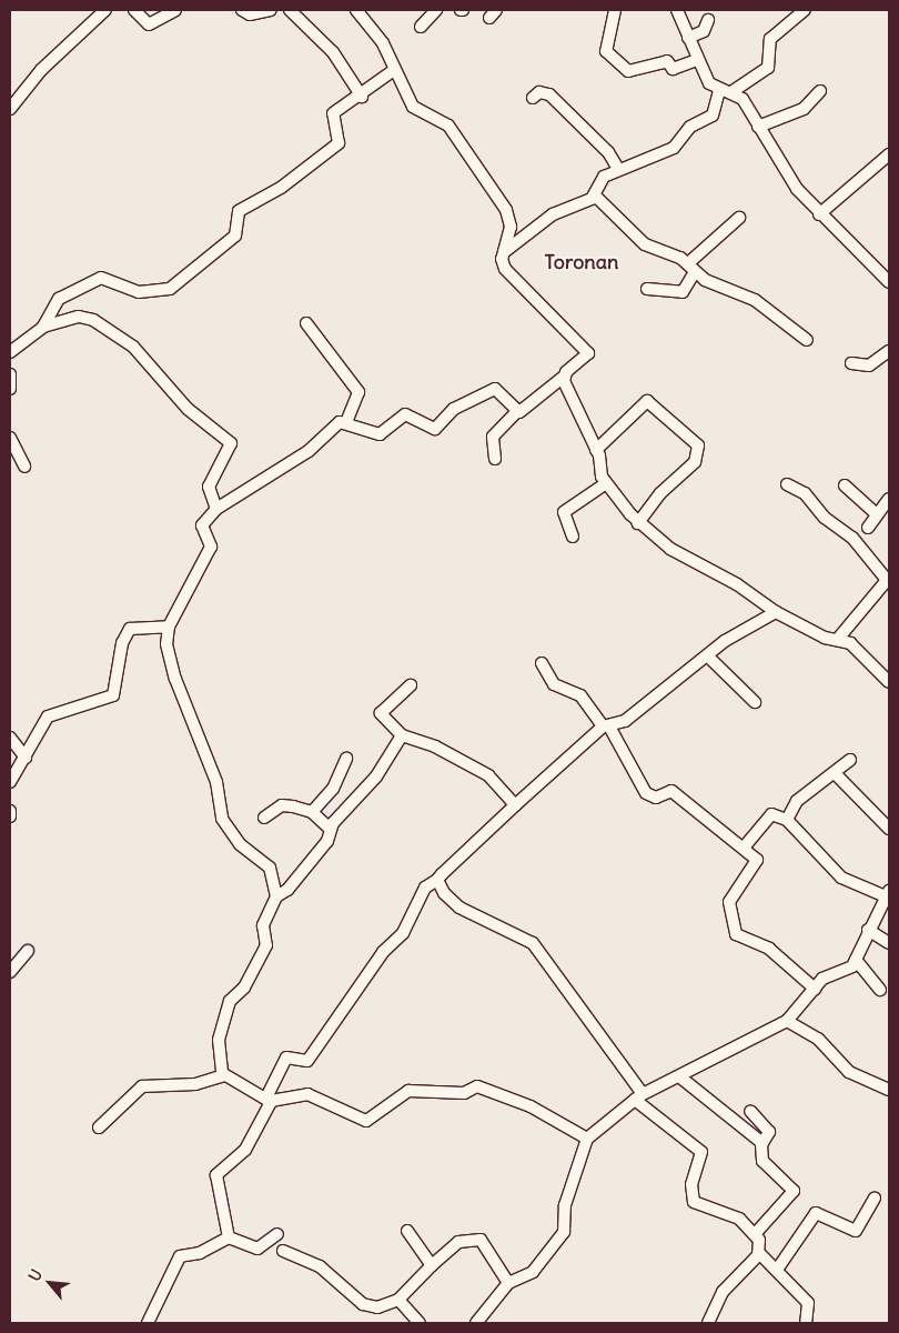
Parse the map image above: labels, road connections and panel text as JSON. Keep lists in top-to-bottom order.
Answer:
{
  "districts": ["Toronan"],
  "north": "top left"
}
